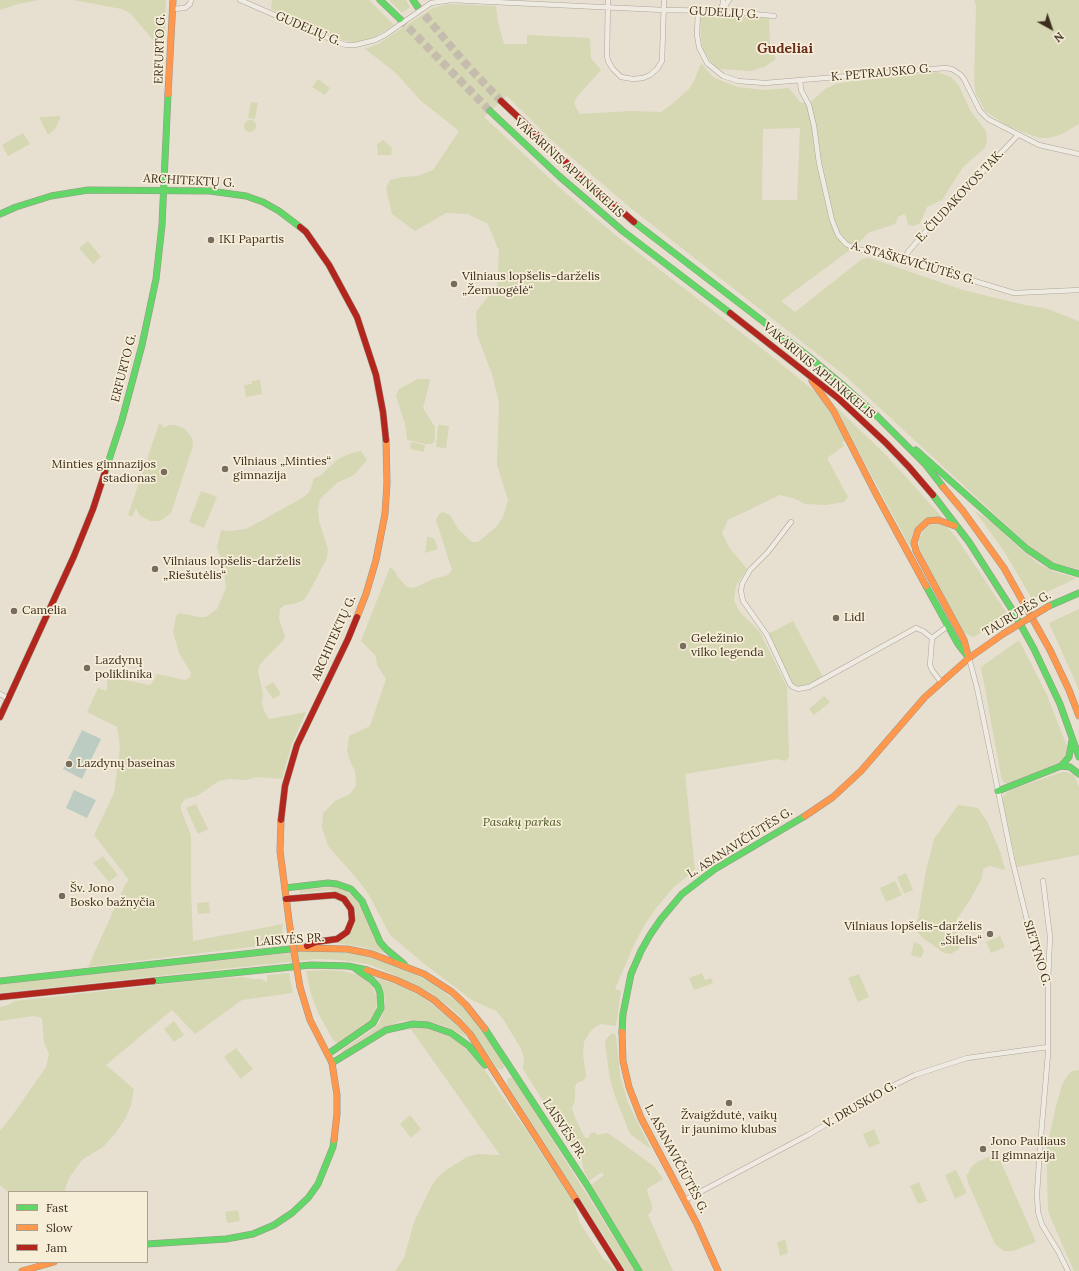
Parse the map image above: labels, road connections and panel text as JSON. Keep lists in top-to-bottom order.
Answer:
{
  "streets": {
    "main road": [
      "ERFURTO G.",
      "VAKARINIS APLINKKELIS",
      "ARCHITEKTŲ G.",
      "TAURUPĖS G.",
      "L. ASANAVIČIŪTĖS G.",
      "LAISVĖS PR."
    ],
    "street": [
      "GUDELIŲ G.",
      "K. PETRAUSKO G.",
      "E. ČIUDAKOVOS TAK.",
      "A. STAŠKEVIČIŪTĖS G.",
      "SIETYNO G.",
      "V. DRUSKIO G."
    ]
  },
  "crossings": [
    ["GUDELIŲ G.", "K. PETRAUSKO G."],
    ["ERFURTO G.", "ARCHITEKTŲ G."],
    ["K. PETRAUSKO G.", "E. ČIUDAKOVOS TAK."],
    ["K. PETRAUSKO G.", "A. STAŠKEVIČIŪTĖS G."],
    ["E. ČIUDAKOVOS TAK.", "A. STAŠKEVIČIŪTĖS G."],
    ["TAURUPĖS G.", "L. ASANAVIČIŪTĖS G."],
    ["TAURUPĖS G.", "SIETYNO G."],
    ["L. ASANAVIČIŪTĖS G.", "SIETYNO G."],
    ["L. ASANAVIČIŪTĖS G.", "V. DRUSKIO G."],
    ["SIETYNO G.", "V. DRUSKIO G."]
  ],
  "districts": ["Gudeliai"],
  "parks": ["Pasakų parkas"],
  "places": [
    "IKI Papartis",
    "Vilniaus lopšelis-darželis „Žemuogėlė“",
    "Vilniaus „Minties“ gimnazija",
    "Minties gimnazijos stadionas",
    "Vilniaus lopšelis-darželis „Riešutėlis“",
    "Camelia",
    "Lidl",
    "Geležinio vilko legenda",
    "Lazdynų poliklinika",
    "Lazdynų baseinas",
    "Šv. Jono Bosko bažnyčia",
    "Vilniaus lopšelis-darželis „Šilelis“",
    "Žvaigždutė, vaikų ir jaunimo klubas",
    "Jono Pauliaus II gimnazija"
  ],
  "legend": ["Fast", "Slow", "Jam"],
  "north": "bottom right"
}
